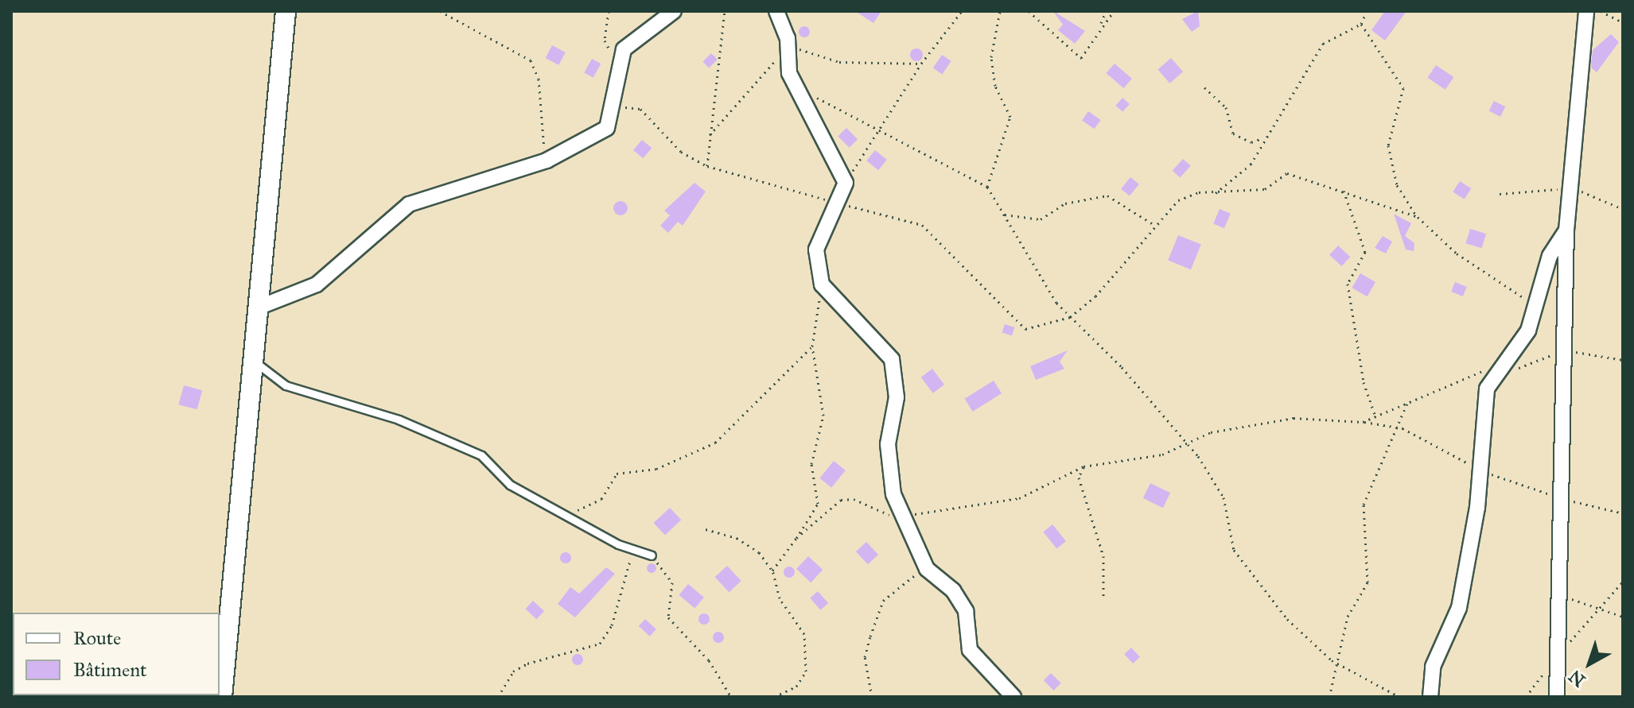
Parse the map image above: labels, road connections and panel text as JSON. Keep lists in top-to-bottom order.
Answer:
{
  "legend": ["Route", "Bâtiment"],
  "north": "bottom left"
}
